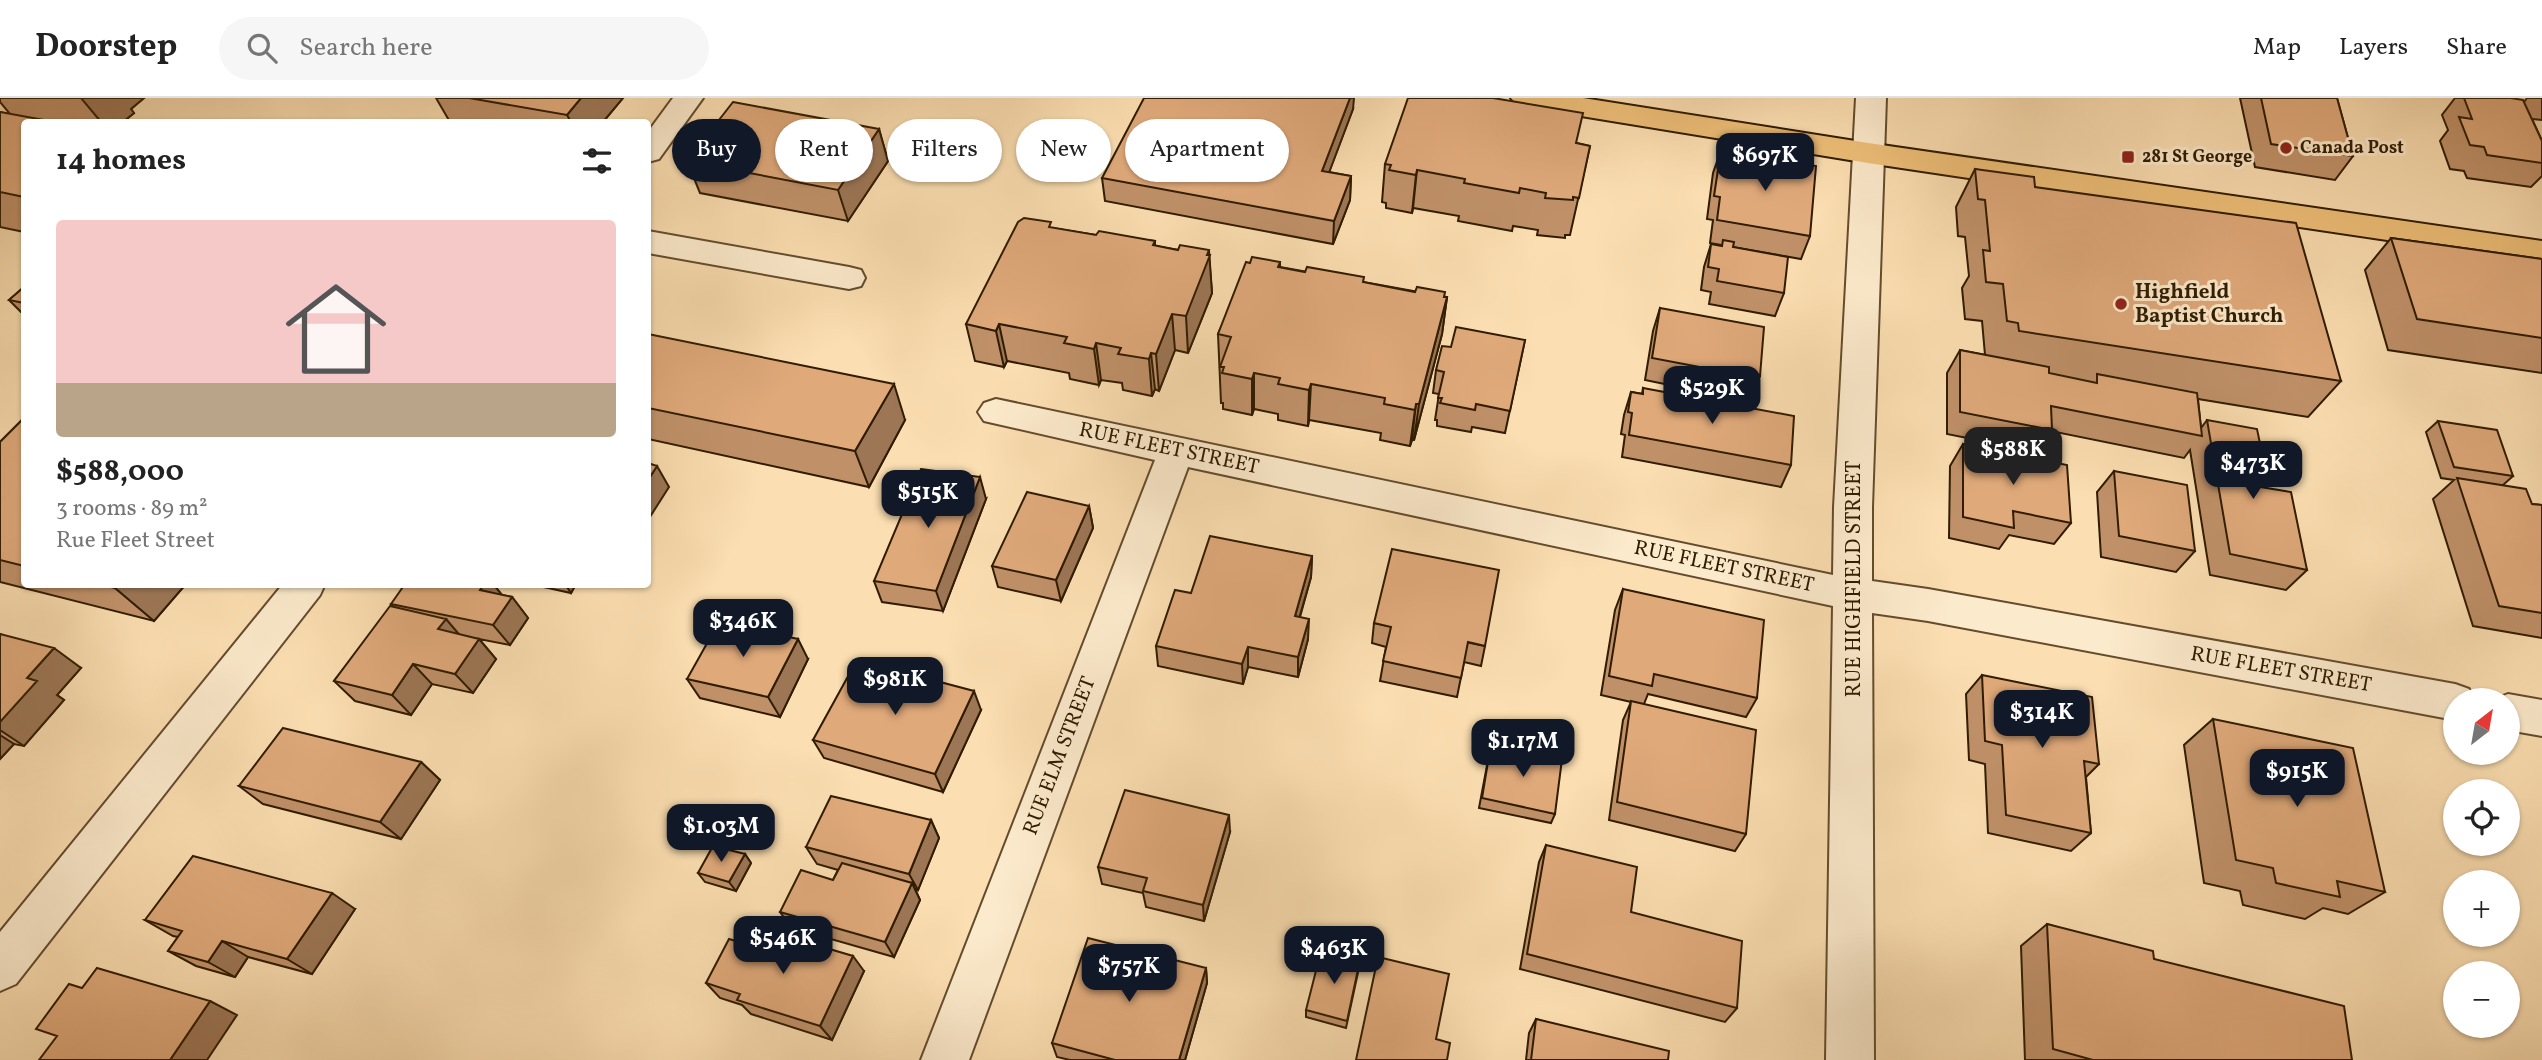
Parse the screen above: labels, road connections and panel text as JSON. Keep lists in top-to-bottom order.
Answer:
{
  "streets": {
    "street": ["RUE FLEET STREET", "RUE HIGHFIELD STREET", "RUE ELM STREET"]
  },
  "crossings": [
    ["RUE FLEET STREET", "RUE HIGHFIELD STREET"],
    ["RUE FLEET STREET", "RUE ELM STREET"]
  ],
  "places": {
    "other": ["Canada Post", "Highfield Baptist Church"],
    "transit": ["281 St George"]
  },
  "north": "top right",
  "page": {
    "header": "Doorstep",
    "search": "Search here",
    "nav": ["Map", "Layers", "Share"],
    "chip": [
      "Buy",
      "Rent",
      "Filters",
      "New",
      "Apartment"
    ],
    "heading": "14 homes",
    "price": [
      "$697K",
      "$529K",
      "$588K",
      "$473K",
      "$515K",
      "$346K",
      "$981K",
      "$314K",
      "$1.17M",
      "$915K",
      "$1.03M",
      "$546K",
      "$463K",
      "$757K"
    ],
    "list": [
      {
        "name": "$588,000",
        "note": "3 rooms · 89 m² · Rue Fleet Street"
      }
    ],
    "map_buttons": ["+", "−"]
  }
}
